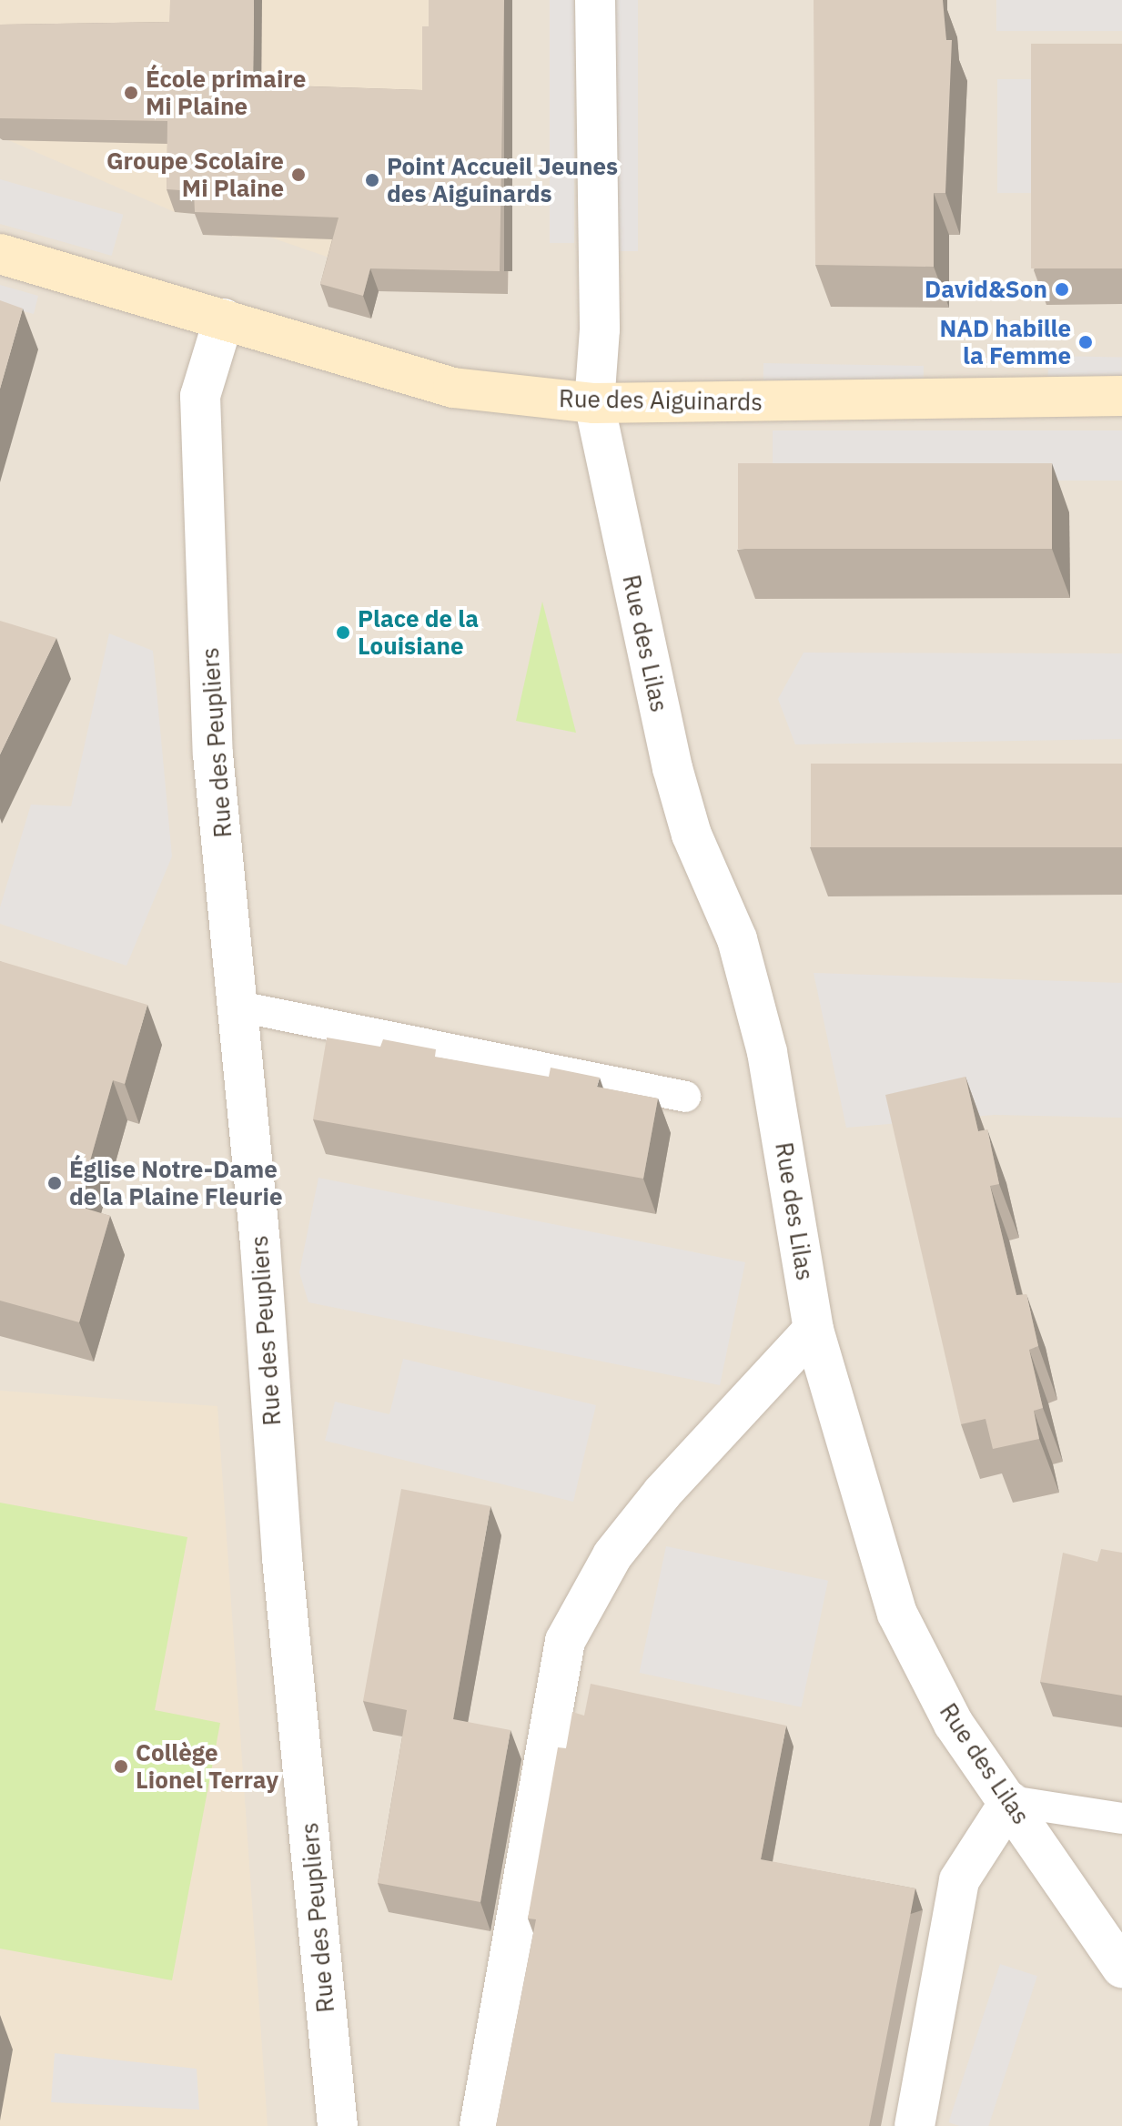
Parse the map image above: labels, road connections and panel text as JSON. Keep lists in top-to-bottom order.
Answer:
{
  "streets": {
    "street": ["Rue des Aiguinards", "Rue des Lilas", "Rue des Peupliers"]
  },
  "crossings": [
    ["Rue des Aiguinards", "Rue des Lilas"],
    ["Rue des Aiguinards", "Rue des Peupliers"]
  ],
  "places": [
    "École primaire Mi Plaine",
    "Groupe Scolaire Mi Plaine",
    "Point Accueil Jeunes des Aiguinards",
    "David&Son",
    "NAD habille la Femme",
    "Place de la Louisiane",
    "Église Notre-Dame de la Plaine Fleurie",
    "Collège Lionel Terray"
  ]
}
